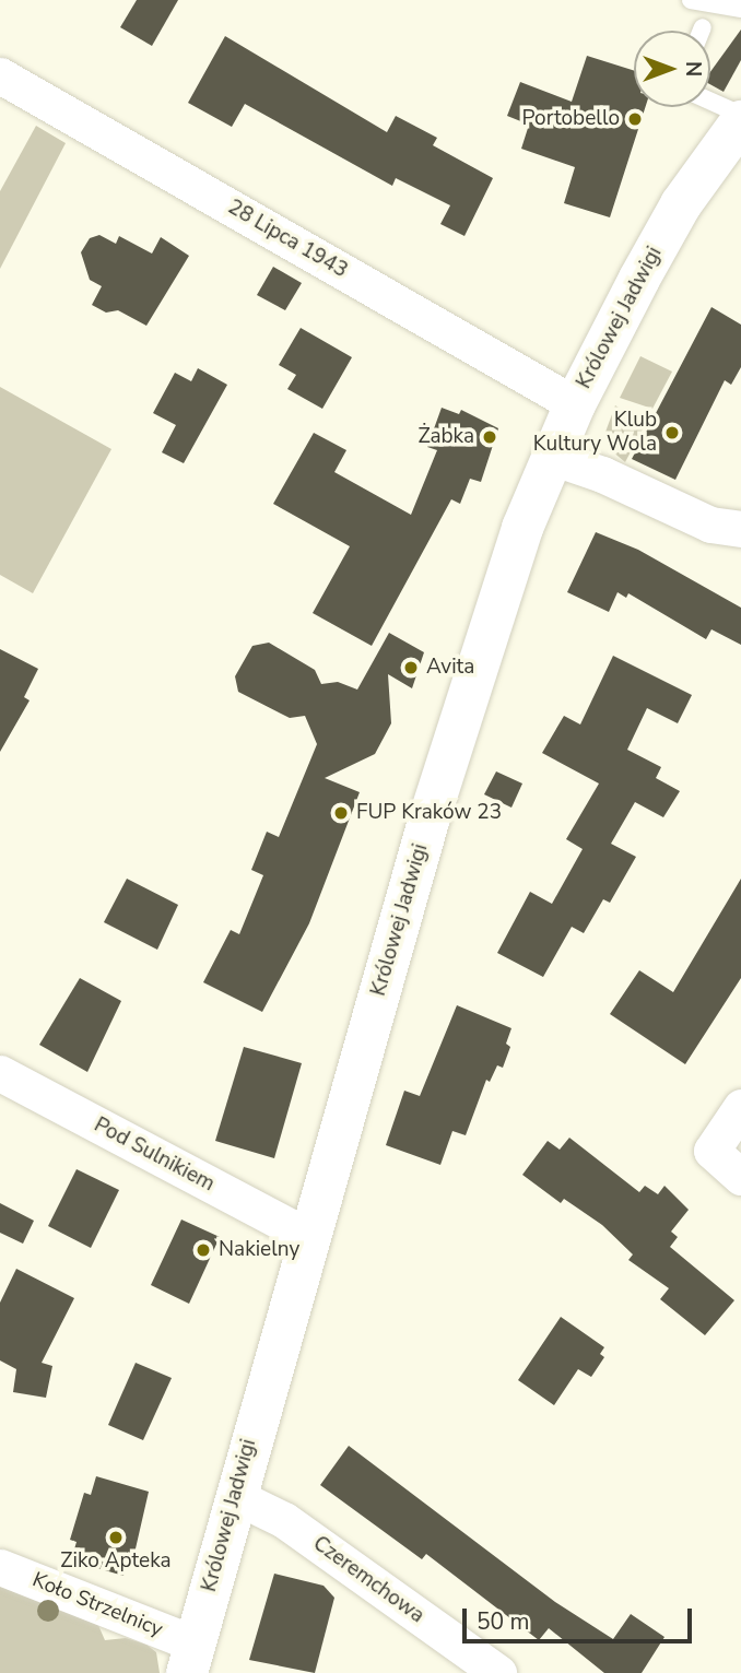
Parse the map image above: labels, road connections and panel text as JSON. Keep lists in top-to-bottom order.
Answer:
{
  "streets": {
    "street": [
      "28 Lipca 1943",
      "Królowej Jadwigi",
      "Pod Sulnikiem",
      "Czeremchowa",
      "Koło Strzelnicy"
    ]
  },
  "crossings": [
    ["28 Lipca 1943", "Królowej Jadwigi"],
    ["Królowej Jadwigi", "Pod Sulnikiem"],
    ["Królowej Jadwigi", "Czeremchowa"],
    ["Królowej Jadwigi", "Koło Strzelnicy"]
  ],
  "places": [
    "Portobello",
    "Klub Kultury Wola",
    "Żabka",
    "Avita",
    "FUP Kraków 23",
    "Nakielny",
    "Ziko Apteka"
  ],
  "scale_bar": "50 m",
  "north": "right"
}
